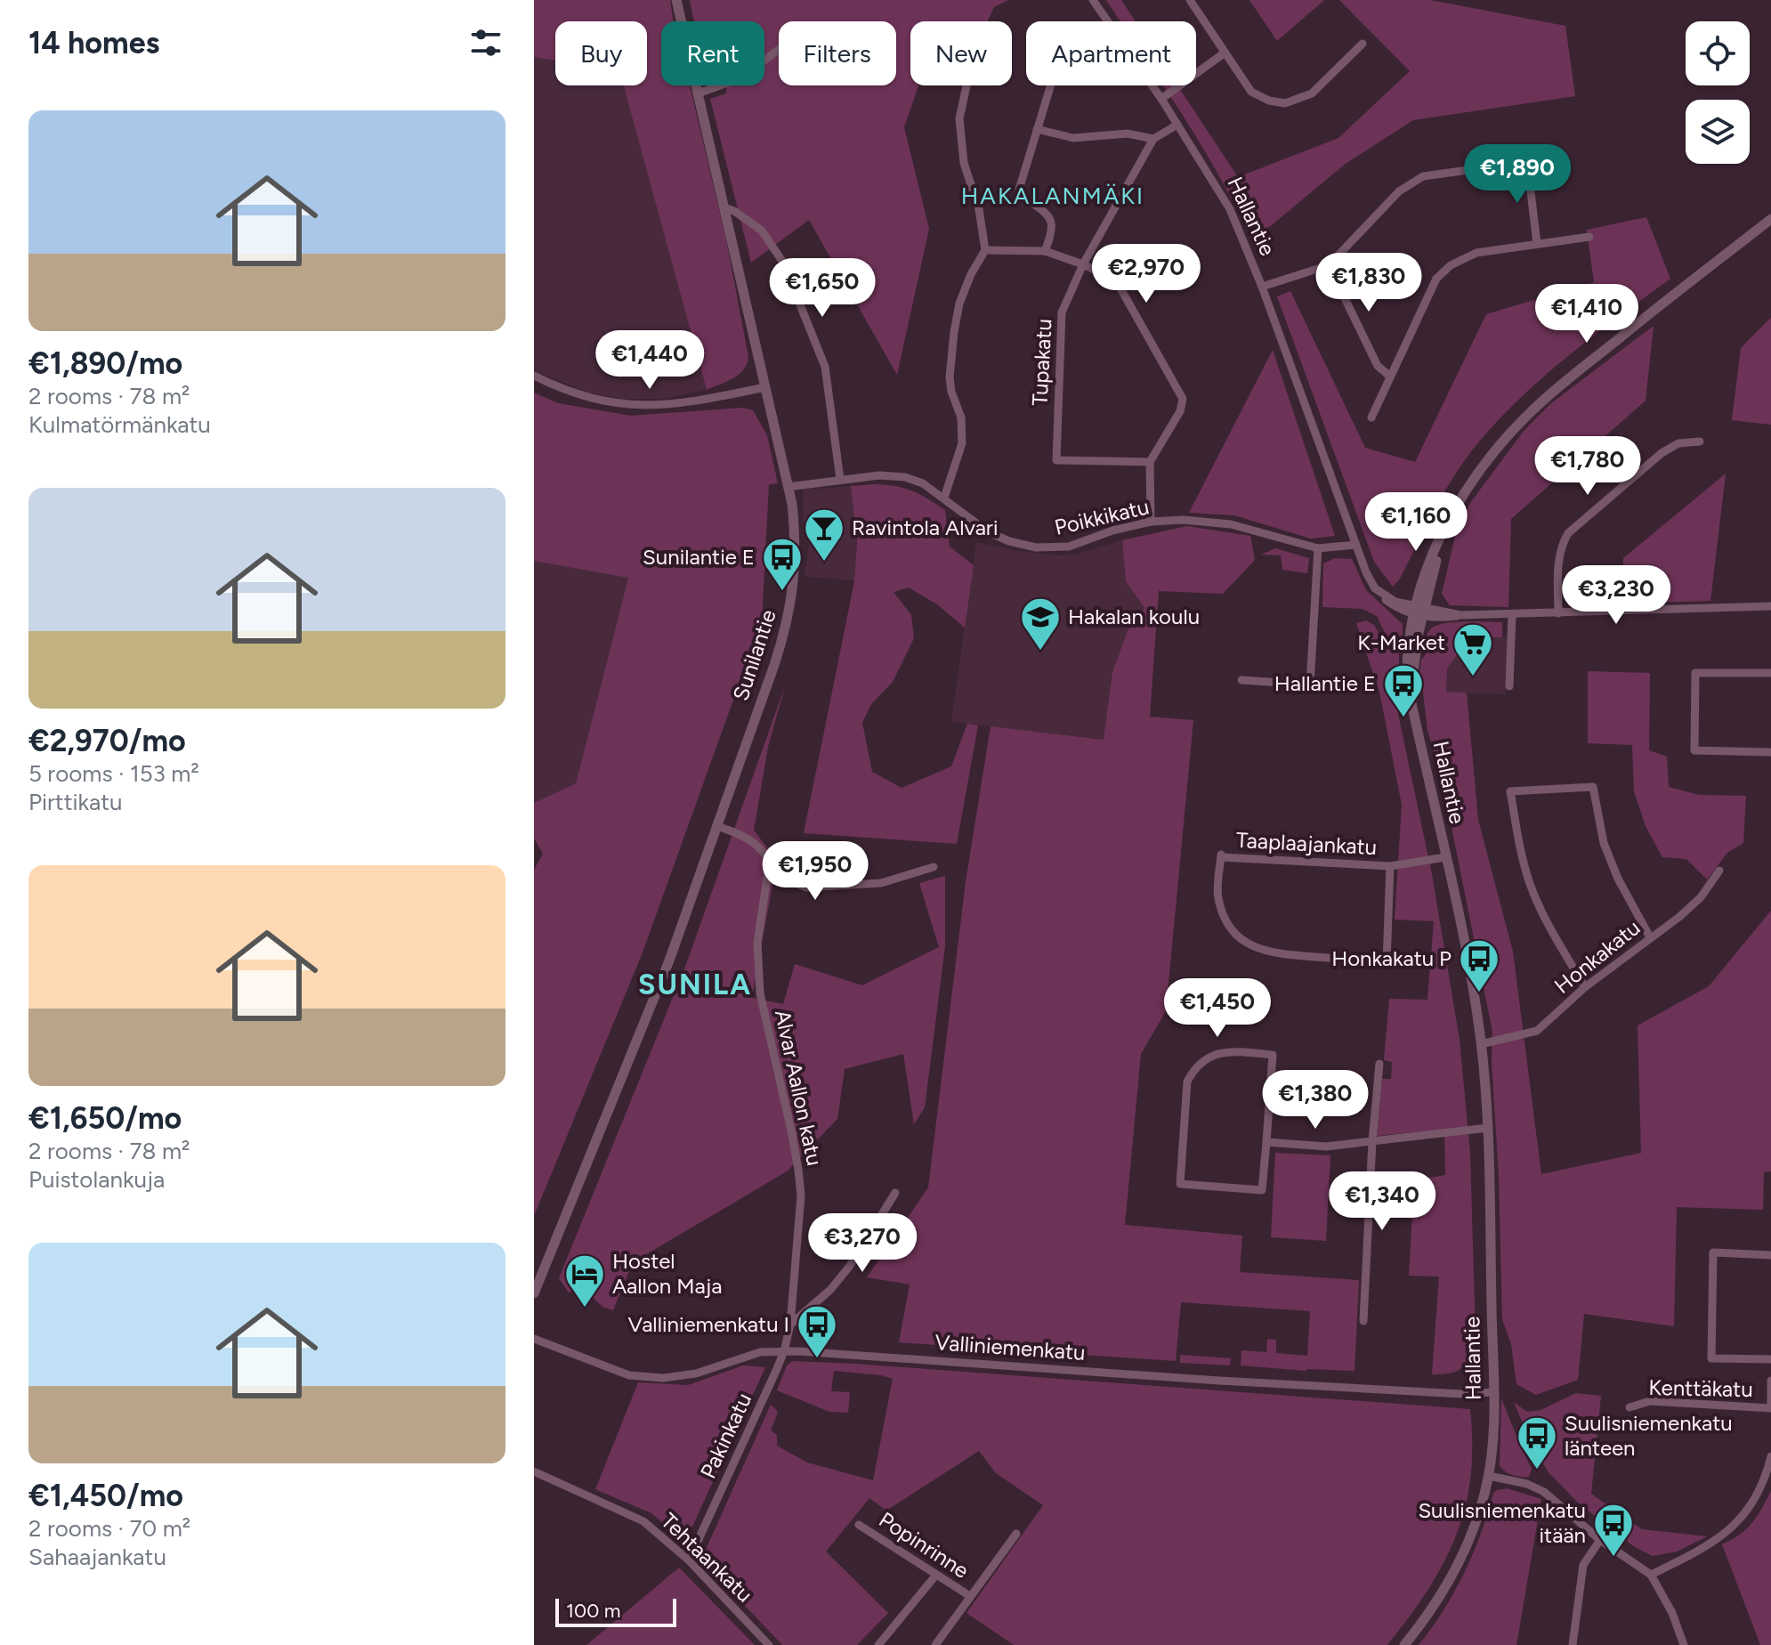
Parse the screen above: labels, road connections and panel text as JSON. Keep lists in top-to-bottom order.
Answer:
{
  "streets": {
    "street": [
      "Hallantie",
      "Tupakatu",
      "Poikkikatu",
      "Sunilantie",
      "Taaplaajankatu",
      "Honkakatu",
      "Alvar Aallon katu",
      "Valliniemenkatu",
      "Kenttäkatu",
      "Pakinkatu",
      "Popinrinne",
      "Tehtaankatu"
    ]
  },
  "crossings": [
    ["Hallantie", "Poikkikatu"],
    ["Hallantie", "Taaplaajankatu"],
    ["Hallantie", "Honkakatu"],
    ["Hallantie", "Valliniemenkatu"],
    ["Poikkikatu", "Sunilantie"],
    ["Alvar Aallon katu", "Pakinkatu"],
    ["Valliniemenkatu", "Pakinkatu"],
    ["Pakinkatu", "Tehtaankatu"]
  ],
  "districts": ["HAKALANMÄKI", "SUNILA"],
  "places": {
    "bar": ["Ravintola Alvari"],
    "bus stop": [
      "Sunilantie E",
      "Hallantie E",
      "Honkakatu P",
      "Valliniemenkatu I",
      "Suulisniemenkatu länteen",
      "Suulisniemenkatu itään"
    ],
    "school or university": ["Hakalan koulu"],
    "supermarket": ["K-Market"],
    "hotel": ["Hostel Aallon Maja"]
  },
  "scale_bar": "100 m",
  "page": {
    "heading": "14 homes",
    "chip": [
      "Buy",
      "Rent",
      "Filters",
      "New",
      "Apartment"
    ],
    "list": [
      {
        "name": "€1,890/mo",
        "note": "2 rooms · 78 m² · Kulmatörmänkatu"
      },
      {
        "name": "€2,970/mo",
        "note": "5 rooms · 153 m² · Pirttikatu"
      },
      {
        "name": "€1,650/mo",
        "note": "2 rooms · 78 m² · Puistolankuja"
      },
      {
        "name": "€1,450/mo",
        "note": "2 rooms · 70 m² · Sahaajankatu"
      }
    ],
    "price": [
      "€1,890",
      "€2,970",
      "€1,830",
      "€1,650",
      "€1,410",
      "€1,440",
      "€1,780",
      "€1,160",
      "€3,230",
      "€1,950",
      "€1,450",
      "€1,380",
      "€1,340",
      "€3,270"
    ],
    "scale": "100 m"
  }
}
